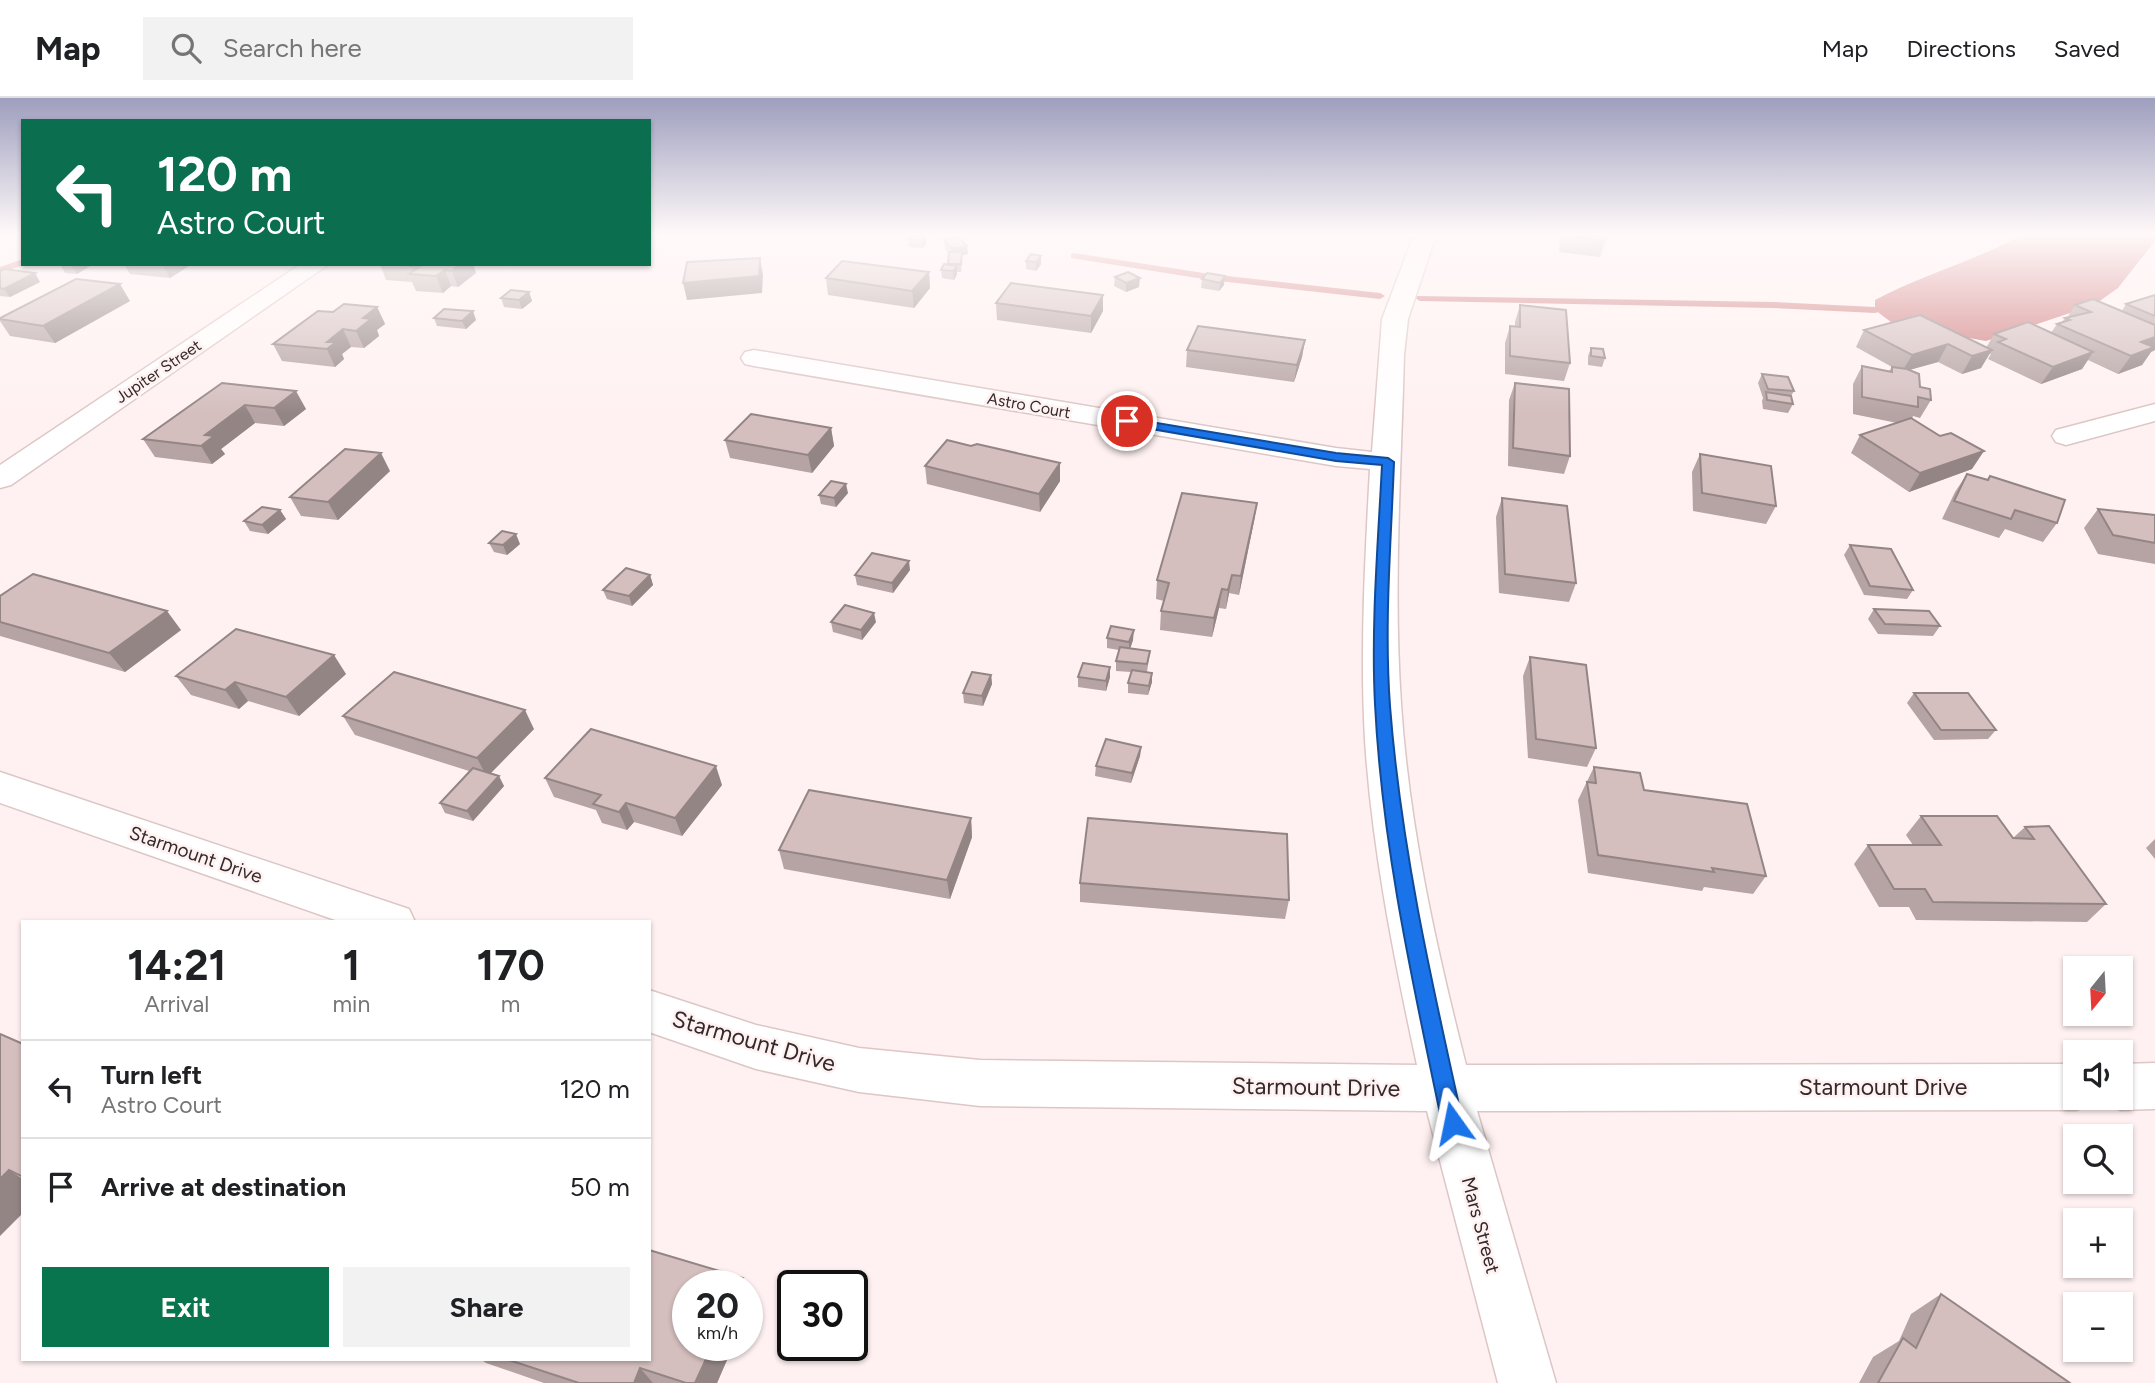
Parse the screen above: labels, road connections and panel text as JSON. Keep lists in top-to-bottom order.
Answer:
{
  "streets": {
    "street": [
      "Jupiter Street",
      "Astro Court",
      "Starmount Drive",
      "Mars Street"
    ]
  },
  "crossings": [
    ["Astro Court", "Mars Street"],
    ["Starmount Drive", "Mars Street"]
  ],
  "north": "bottom",
  "page": {
    "header": "Map",
    "search": "Search here",
    "nav": ["Map", "Directions", "Saved"],
    "turn": ["120 m", "Astro Court"],
    "eta": [
      "14:21",
      "Arrival",
      "1",
      "min",
      "170",
      "m"
    ],
    "map_buttons": ["+", "−"],
    "list": [
      {
        "name": "Turn left",
        "note": "Astro Court",
        "value": "120 m"
      },
      {
        "name": "Arrive at destination",
        "value": "50 m"
      }
    ],
    "buttons": ["Exit", "Share"],
    "speed": "20 km/h",
    "limit": "30"
  }
}
